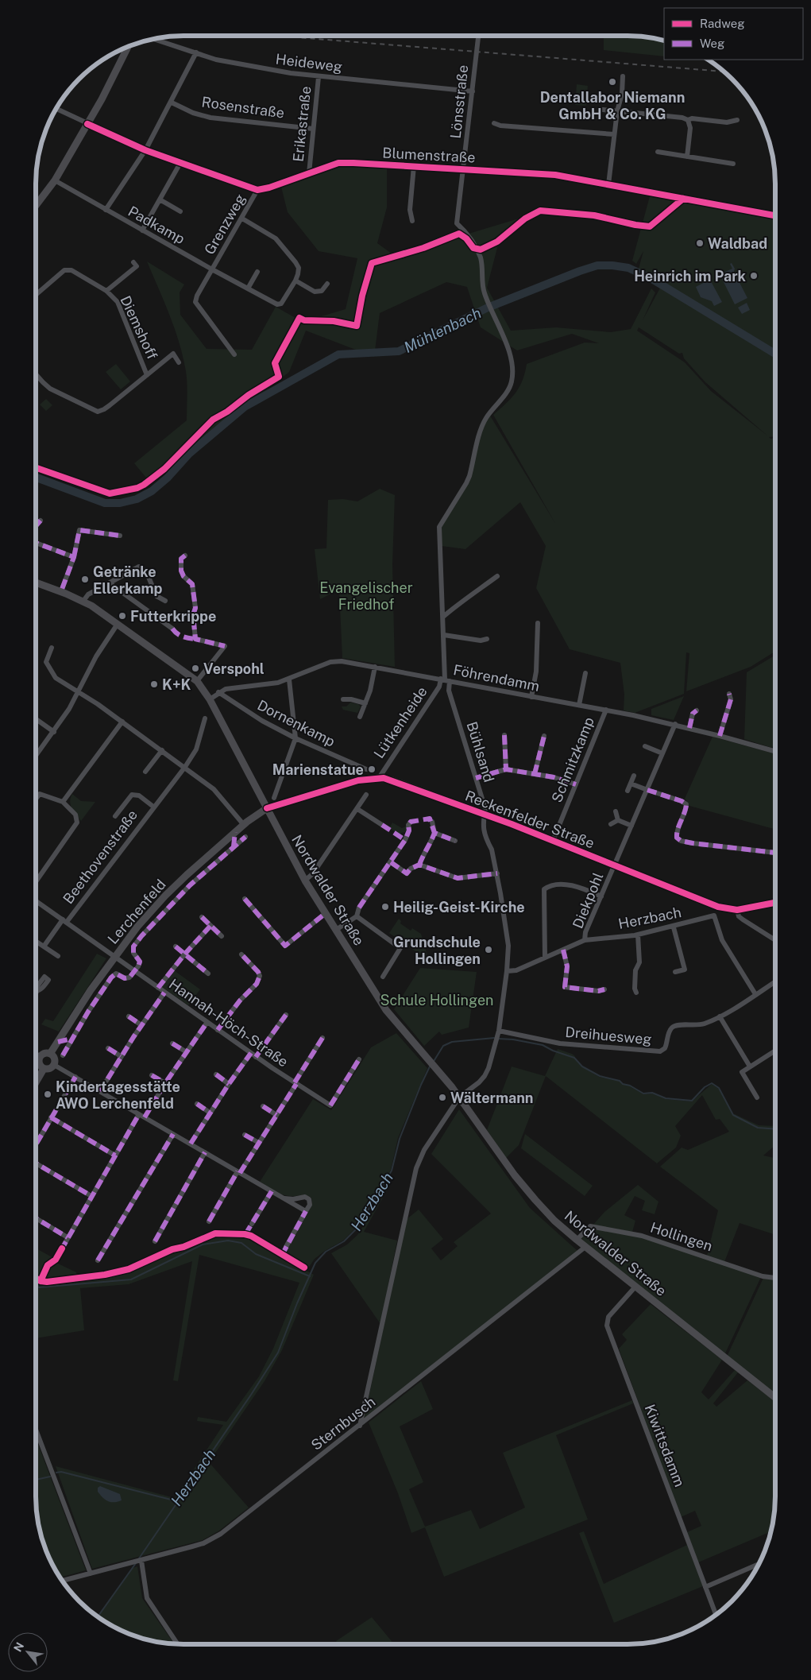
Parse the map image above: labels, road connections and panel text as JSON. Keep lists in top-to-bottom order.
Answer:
{
  "streets": {
    "street": [
      "Heideweg",
      "Lönsstraße",
      "Rosenstraße",
      "Erikastraße",
      "Blumenstraße",
      "Grenzweg",
      "Padkamp",
      "Diemshoff",
      "Föhrendamm",
      "Lütkenheide",
      "Dornenkamp",
      "Bühlsand",
      "Schmitzkamp",
      "Reckenfelder Straße",
      "Beethovenstraße",
      "Nordwalder Straße",
      "Diekpohl",
      "Lerchenfeld",
      "Herzbach",
      "Hannah-Höch-Straße",
      "Dreihuesweg",
      "Hollingen",
      "Sternbusch",
      "Kiwittsdamm"
    ]
  },
  "crossings": [
    ["Heideweg", "Lönsstraße"],
    ["Heideweg", "Erikastraße"],
    ["Lönsstraße", "Blumenstraße"],
    ["Lönsstraße", "Bühlsand"],
    ["Rosenstraße", "Erikastraße"],
    ["Erikastraße", "Blumenstraße"],
    ["Blumenstraße", "Grenzweg"],
    ["Grenzweg", "Padkamp"],
    ["Föhrendamm", "Lütkenheide"],
    ["Föhrendamm", "Dornenkamp"],
    ["Föhrendamm", "Bühlsand"],
    ["Föhrendamm", "Schmitzkamp"],
    ["Föhrendamm", "Nordwalder Straße"],
    ["Föhrendamm", "Diekpohl"],
    ["Lütkenheide", "Bühlsand"],
    ["Lütkenheide", "Reckenfelder Straße"],
    ["Bühlsand", "Reckenfelder Straße"],
    ["Bühlsand", "Nordwalder Straße"],
    ["Bühlsand", "Herzbach"],
    ["Bühlsand", "Dreihuesweg"],
    ["Schmitzkamp", "Reckenfelder Straße"],
    ["Reckenfelder Straße", "Nordwalder Straße"],
    ["Reckenfelder Straße", "Diekpohl"],
    ["Reckenfelder Straße", "Lerchenfeld"],
    ["Beethovenstraße", "Hannah-Höch-Straße"],
    ["Nordwalder Straße", "Lerchenfeld"],
    ["Nordwalder Straße", "Hollingen"],
    ["Nordwalder Straße", "Sternbusch"],
    ["Nordwalder Straße", "Kiwittsdamm"],
    ["Diekpohl", "Herzbach"],
    ["Lerchenfeld", "Hannah-Höch-Straße"],
    ["Herzbach", "Dreihuesweg"]
  ],
  "water": ["Mühlenbach", "Herzbach"],
  "parks": ["Evangelischer Friedhof", "Schule Hollingen"],
  "places": [
    "Dentallabor Niemann GmbH & Co. KG",
    "Waldbad",
    "Heinrich im Park",
    "Getränke Ellerkamp",
    "Futterkrippe",
    "Verspohl",
    "K+K",
    "Marienstatue",
    "Heilig-Geist-Kirche",
    "Grundschule Hollingen",
    "Kindertagesstätte AWO Lerchenfeld",
    "Wältermann"
  ],
  "legend": ["Radweg", "Weg"],
  "north": "top left"
}
